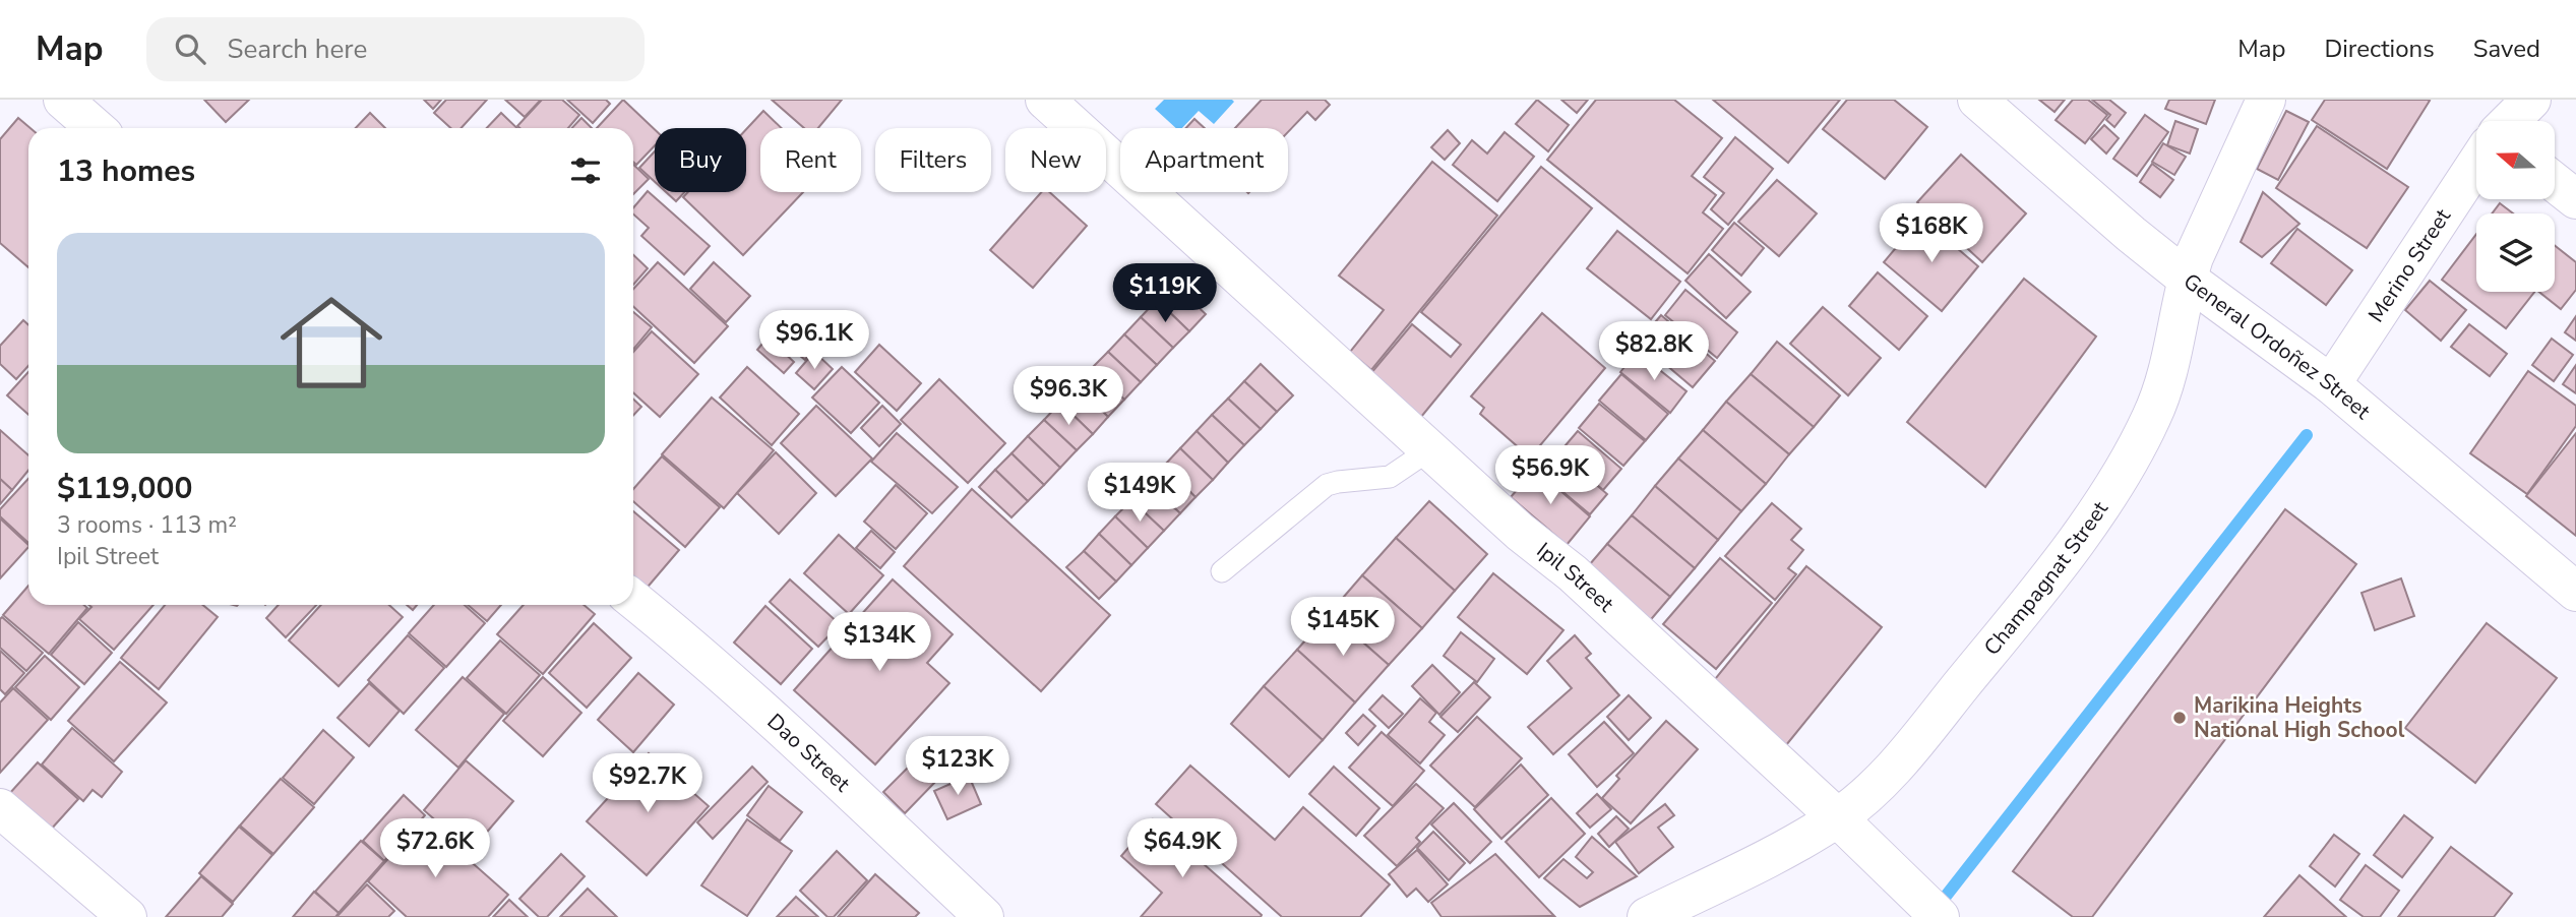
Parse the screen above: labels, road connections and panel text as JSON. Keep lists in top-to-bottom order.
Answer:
{
  "streets": {
    "street": [
      "Merino Street",
      "General Ordoñez Street",
      "Ipil Street",
      "Champagnat Street",
      "Dao Street"
    ]
  },
  "crossings": [
    ["Merino Street", "General Ordoñez Street"],
    ["General Ordoñez Street", "Champagnat Street"],
    ["Ipil Street", "Champagnat Street"]
  ],
  "places": ["Marikina Heights National High School"],
  "north": "left",
  "page": {
    "header": "Map",
    "search": "Search here",
    "nav": ["Map", "Directions", "Saved"],
    "chip": [
      "Buy",
      "Rent",
      "Filters",
      "New",
      "Apartment"
    ],
    "heading": "13 homes",
    "price": [
      "$168K",
      "$119K",
      "$96.1K",
      "$82.8K",
      "$96.3K",
      "$56.9K",
      "$149K",
      "$145K",
      "$134K",
      "$123K",
      "$92.7K",
      "$72.6K",
      "$64.9K"
    ],
    "list": [
      {
        "name": "$119,000",
        "note": "3 rooms · 113 m² · Ipil Street"
      }
    ]
  }
}
